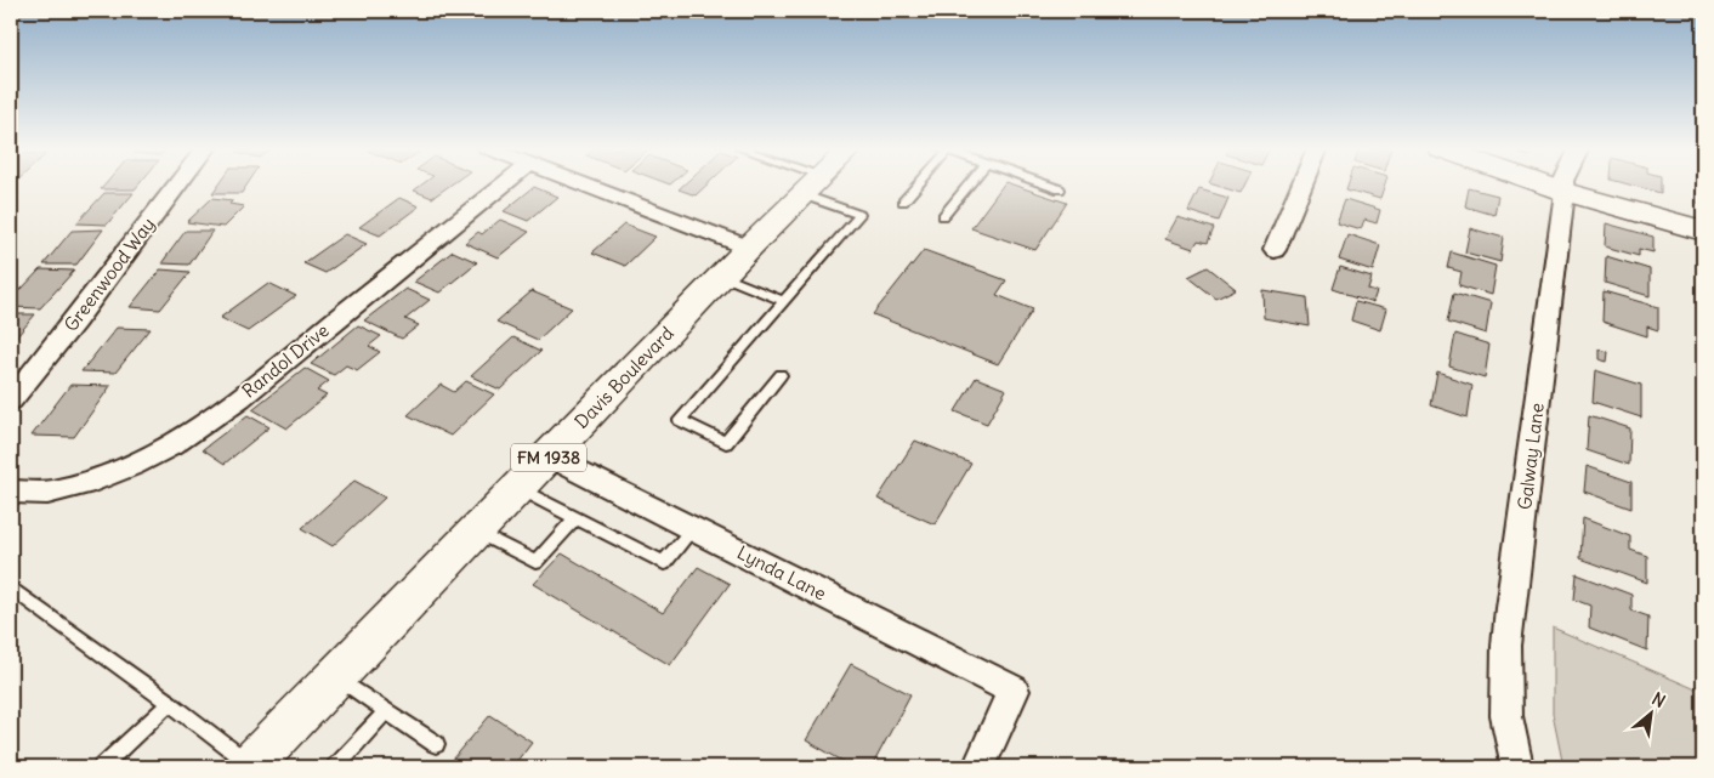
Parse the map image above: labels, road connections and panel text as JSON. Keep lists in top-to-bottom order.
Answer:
{
  "streets": {
    "main road": ["Davis Boulevard", "FM 1938"],
    "street": [
      "Greenwood Way",
      "Randol Drive",
      "Galway Lane",
      "Lynda Lane"
    ]
  },
  "crossings": [
    ["Davis Boulevard", "Lynda Lane"]
  ],
  "north": "top right"
}
